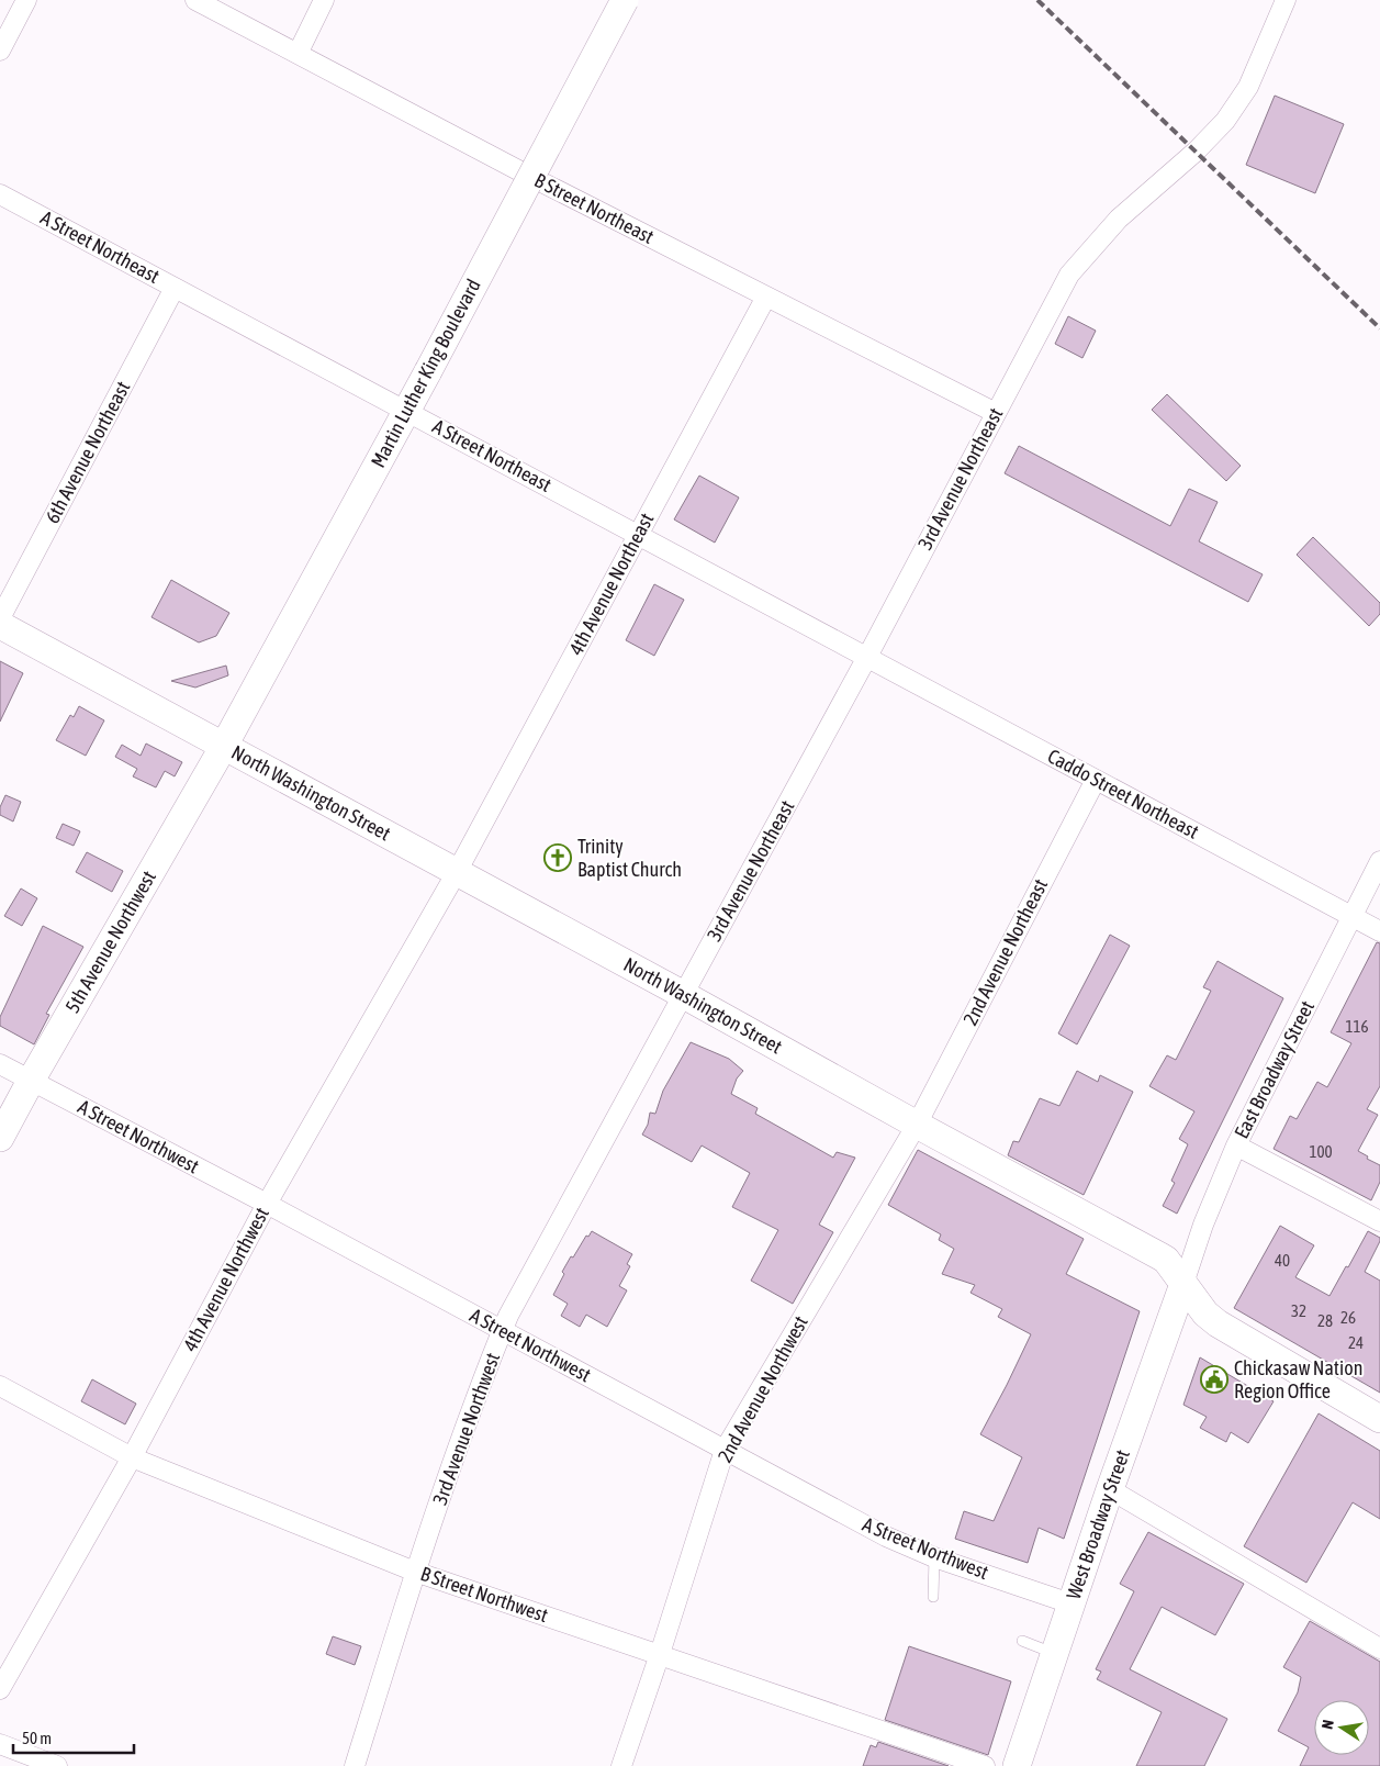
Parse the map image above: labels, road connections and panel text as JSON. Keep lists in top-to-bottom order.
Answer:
{
  "streets": {
    "main road": [
      "Martin Luther King Boulevard",
      "North Washington Street",
      "5th Avenue Northwest",
      "West Broadway Street"
    ],
    "street": [
      "B Street Northeast",
      "A Street Northeast",
      "6th Avenue Northeast",
      "3rd Avenue Northeast",
      "4th Avenue Northeast",
      "Caddo Street Northeast",
      "2nd Avenue Northeast",
      "East Broadway Street",
      "A Street Northwest",
      "4th Avenue Northwest",
      "2nd Avenue Northwest",
      "3rd Avenue Northwest",
      "B Street Northwest"
    ]
  },
  "crossings": [
    ["B Street Northeast", "3rd Avenue Northeast"],
    ["B Street Northeast", "4th Avenue Northeast"],
    ["A Street Northeast", "Martin Luther King Boulevard"],
    ["A Street Northeast", "6th Avenue Northeast"],
    ["A Street Northeast", "3rd Avenue Northeast"],
    ["A Street Northeast", "4th Avenue Northeast"],
    ["A Street Northeast", "Caddo Street Northeast"],
    ["Martin Luther King Boulevard", "North Washington Street"],
    ["Martin Luther King Boulevard", "5th Avenue Northwest"],
    ["3rd Avenue Northeast", "North Washington Street"],
    ["3rd Avenue Northeast", "Caddo Street Northeast"],
    ["3rd Avenue Northeast", "3rd Avenue Northwest"],
    ["4th Avenue Northeast", "North Washington Street"],
    ["4th Avenue Northeast", "4th Avenue Northwest"],
    ["North Washington Street", "5th Avenue Northwest"],
    ["North Washington Street", "2nd Avenue Northeast"],
    ["North Washington Street", "East Broadway Street"],
    ["North Washington Street", "4th Avenue Northwest"],
    ["North Washington Street", "2nd Avenue Northwest"],
    ["North Washington Street", "3rd Avenue Northwest"],
    ["North Washington Street", "West Broadway Street"],
    ["Caddo Street Northeast", "2nd Avenue Northeast"],
    ["Caddo Street Northeast", "East Broadway Street"],
    ["5th Avenue Northwest", "A Street Northwest"],
    ["2nd Avenue Northeast", "2nd Avenue Northwest"],
    ["East Broadway Street", "West Broadway Street"],
    ["A Street Northwest", "4th Avenue Northwest"],
    ["A Street Northwest", "2nd Avenue Northwest"],
    ["A Street Northwest", "3rd Avenue Northwest"],
    ["A Street Northwest", "West Broadway Street"],
    ["4th Avenue Northwest", "B Street Northwest"],
    ["2nd Avenue Northwest", "B Street Northwest"],
    ["3rd Avenue Northwest", "B Street Northwest"]
  ],
  "places": {
    "church": ["Trinity Baptist Church"],
    "public building": ["Chickasaw Nation Region Office"]
  },
  "house_numbers": [
    "116",
    "100",
    "40",
    "32",
    "26",
    "28",
    "24"
  ],
  "scale_bar": "50 m",
  "north": "left"
}
